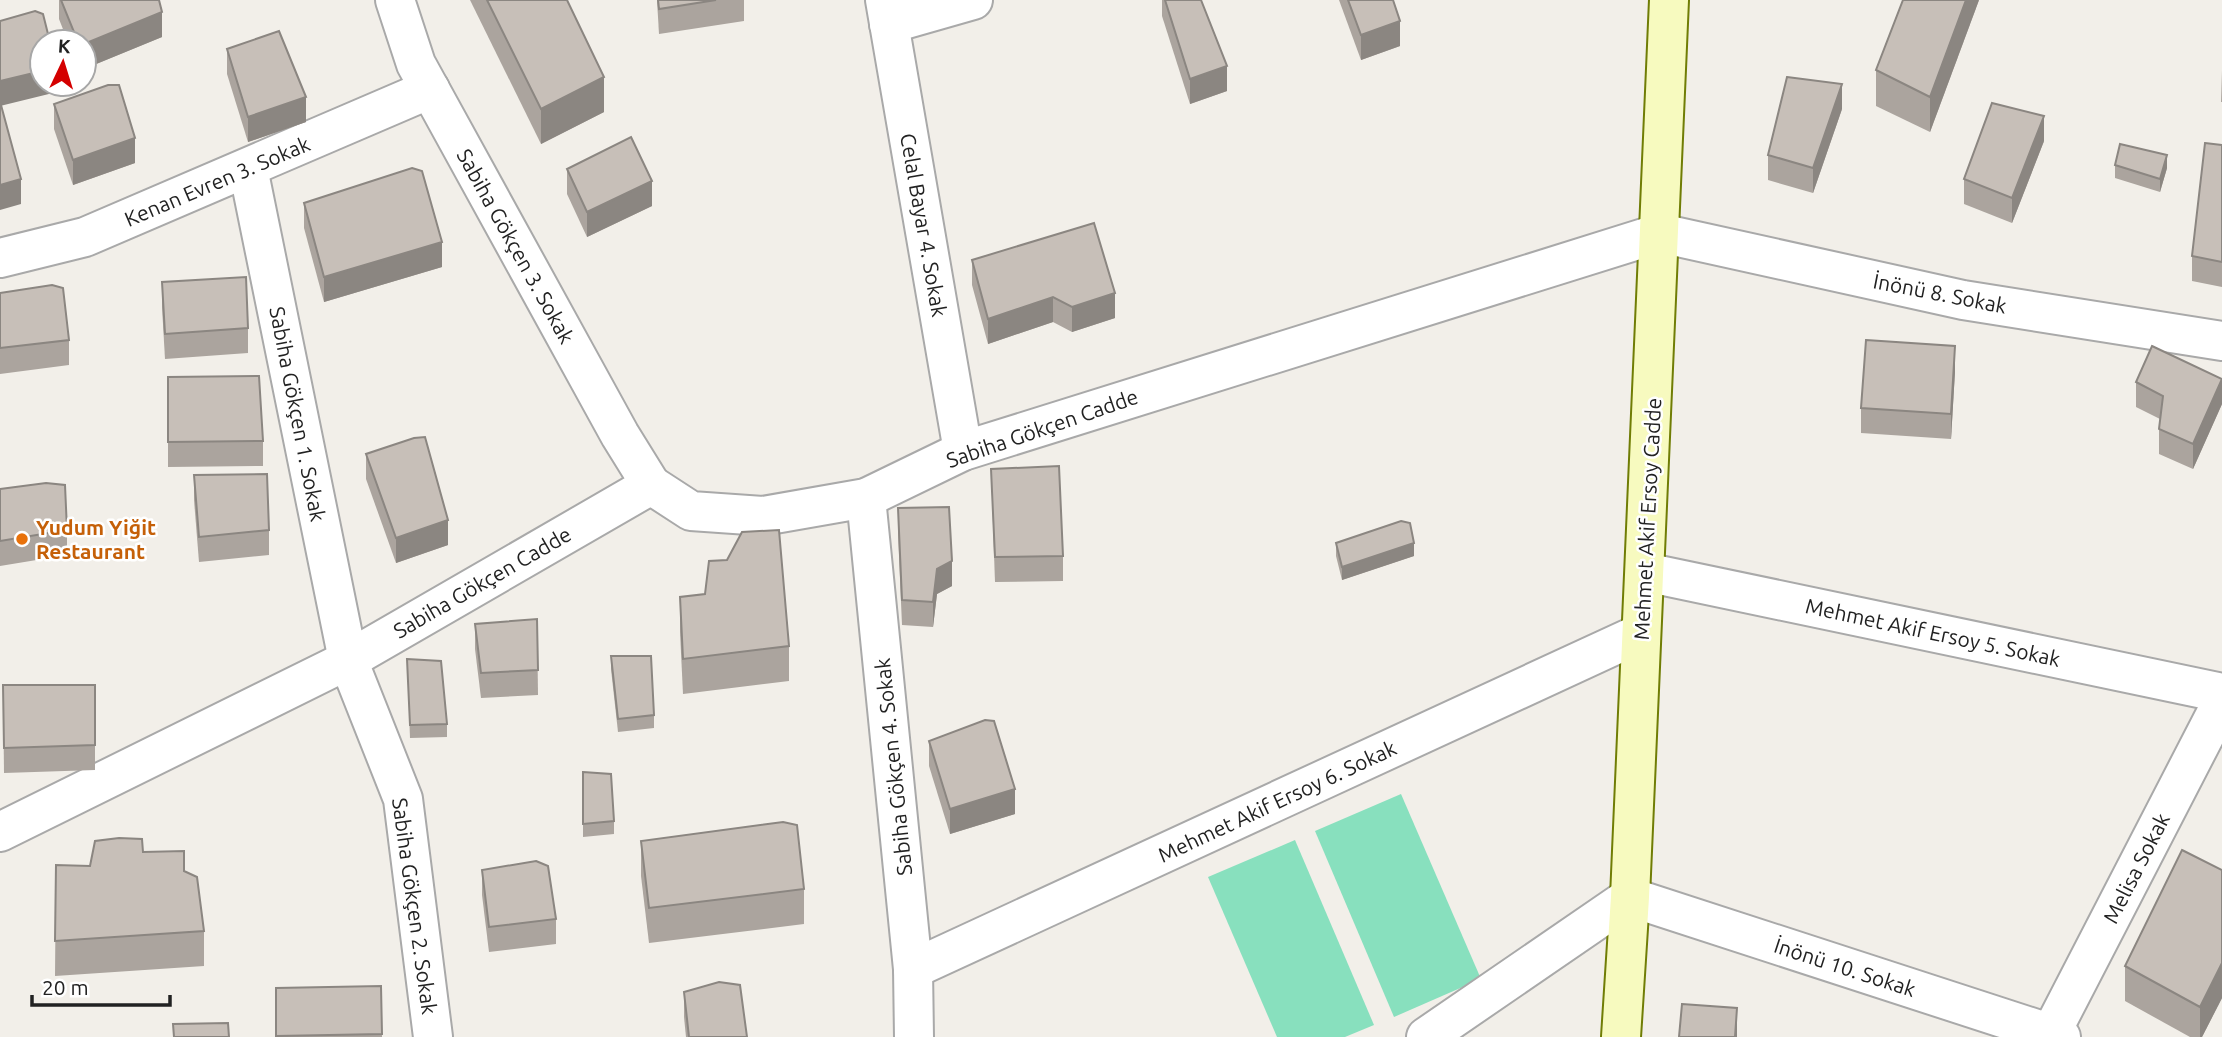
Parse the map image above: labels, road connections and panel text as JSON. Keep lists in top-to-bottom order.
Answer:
{
  "streets": {
    "street": [
      "Kenan Evren 3. Sokak",
      "Celal Bayar 4. Sokak",
      "Sabiha Gökçen 3. Sokak",
      "İnönü 8. Sokak",
      "Sabiha Gökçen 1. Sokak",
      "Sabiha Gökçen Cadde",
      "Mehmet Akif Ersoy Cadde",
      "Mehmet Akif Ersoy 5. Sokak",
      "Sabiha Gökçen 4. Sokak",
      "Mehmet Akif Ersoy 6. Sokak",
      "Melisa Sokak",
      "Sabiha Gökçen 2. Sokak",
      "İnönü 10. Sokak"
    ]
  },
  "crossings": [
    ["Kenan Evren 3. Sokak", "Sabiha Gökçen 3. Sokak"],
    ["Kenan Evren 3. Sokak", "Sabiha Gökçen 1. Sokak"],
    ["Celal Bayar 4. Sokak", "Sabiha Gökçen Cadde"],
    ["Sabiha Gökçen 3. Sokak", "Sabiha Gökçen Cadde"],
    ["İnönü 8. Sokak", "Sabiha Gökçen Cadde"],
    ["İnönü 8. Sokak", "Mehmet Akif Ersoy Cadde"],
    ["Sabiha Gökçen 1. Sokak", "Sabiha Gökçen Cadde"],
    ["Sabiha Gökçen 1. Sokak", "Sabiha Gökçen 2. Sokak"],
    ["Sabiha Gökçen Cadde", "Mehmet Akif Ersoy Cadde"],
    ["Sabiha Gökçen Cadde", "Sabiha Gökçen 4. Sokak"],
    ["Sabiha Gökçen Cadde", "Sabiha Gökçen 2. Sokak"],
    ["Mehmet Akif Ersoy Cadde", "Mehmet Akif Ersoy 5. Sokak"],
    ["Mehmet Akif Ersoy Cadde", "Mehmet Akif Ersoy 6. Sokak"],
    ["Mehmet Akif Ersoy Cadde", "İnönü 10. Sokak"],
    ["Sabiha Gökçen 4. Sokak", "Mehmet Akif Ersoy 6. Sokak"],
    ["Melisa Sokak", "İnönü 10. Sokak"]
  ],
  "places": ["Yudum Yiğit Restaurant"],
  "scale_bar": "20 m",
  "north": "top"
}
